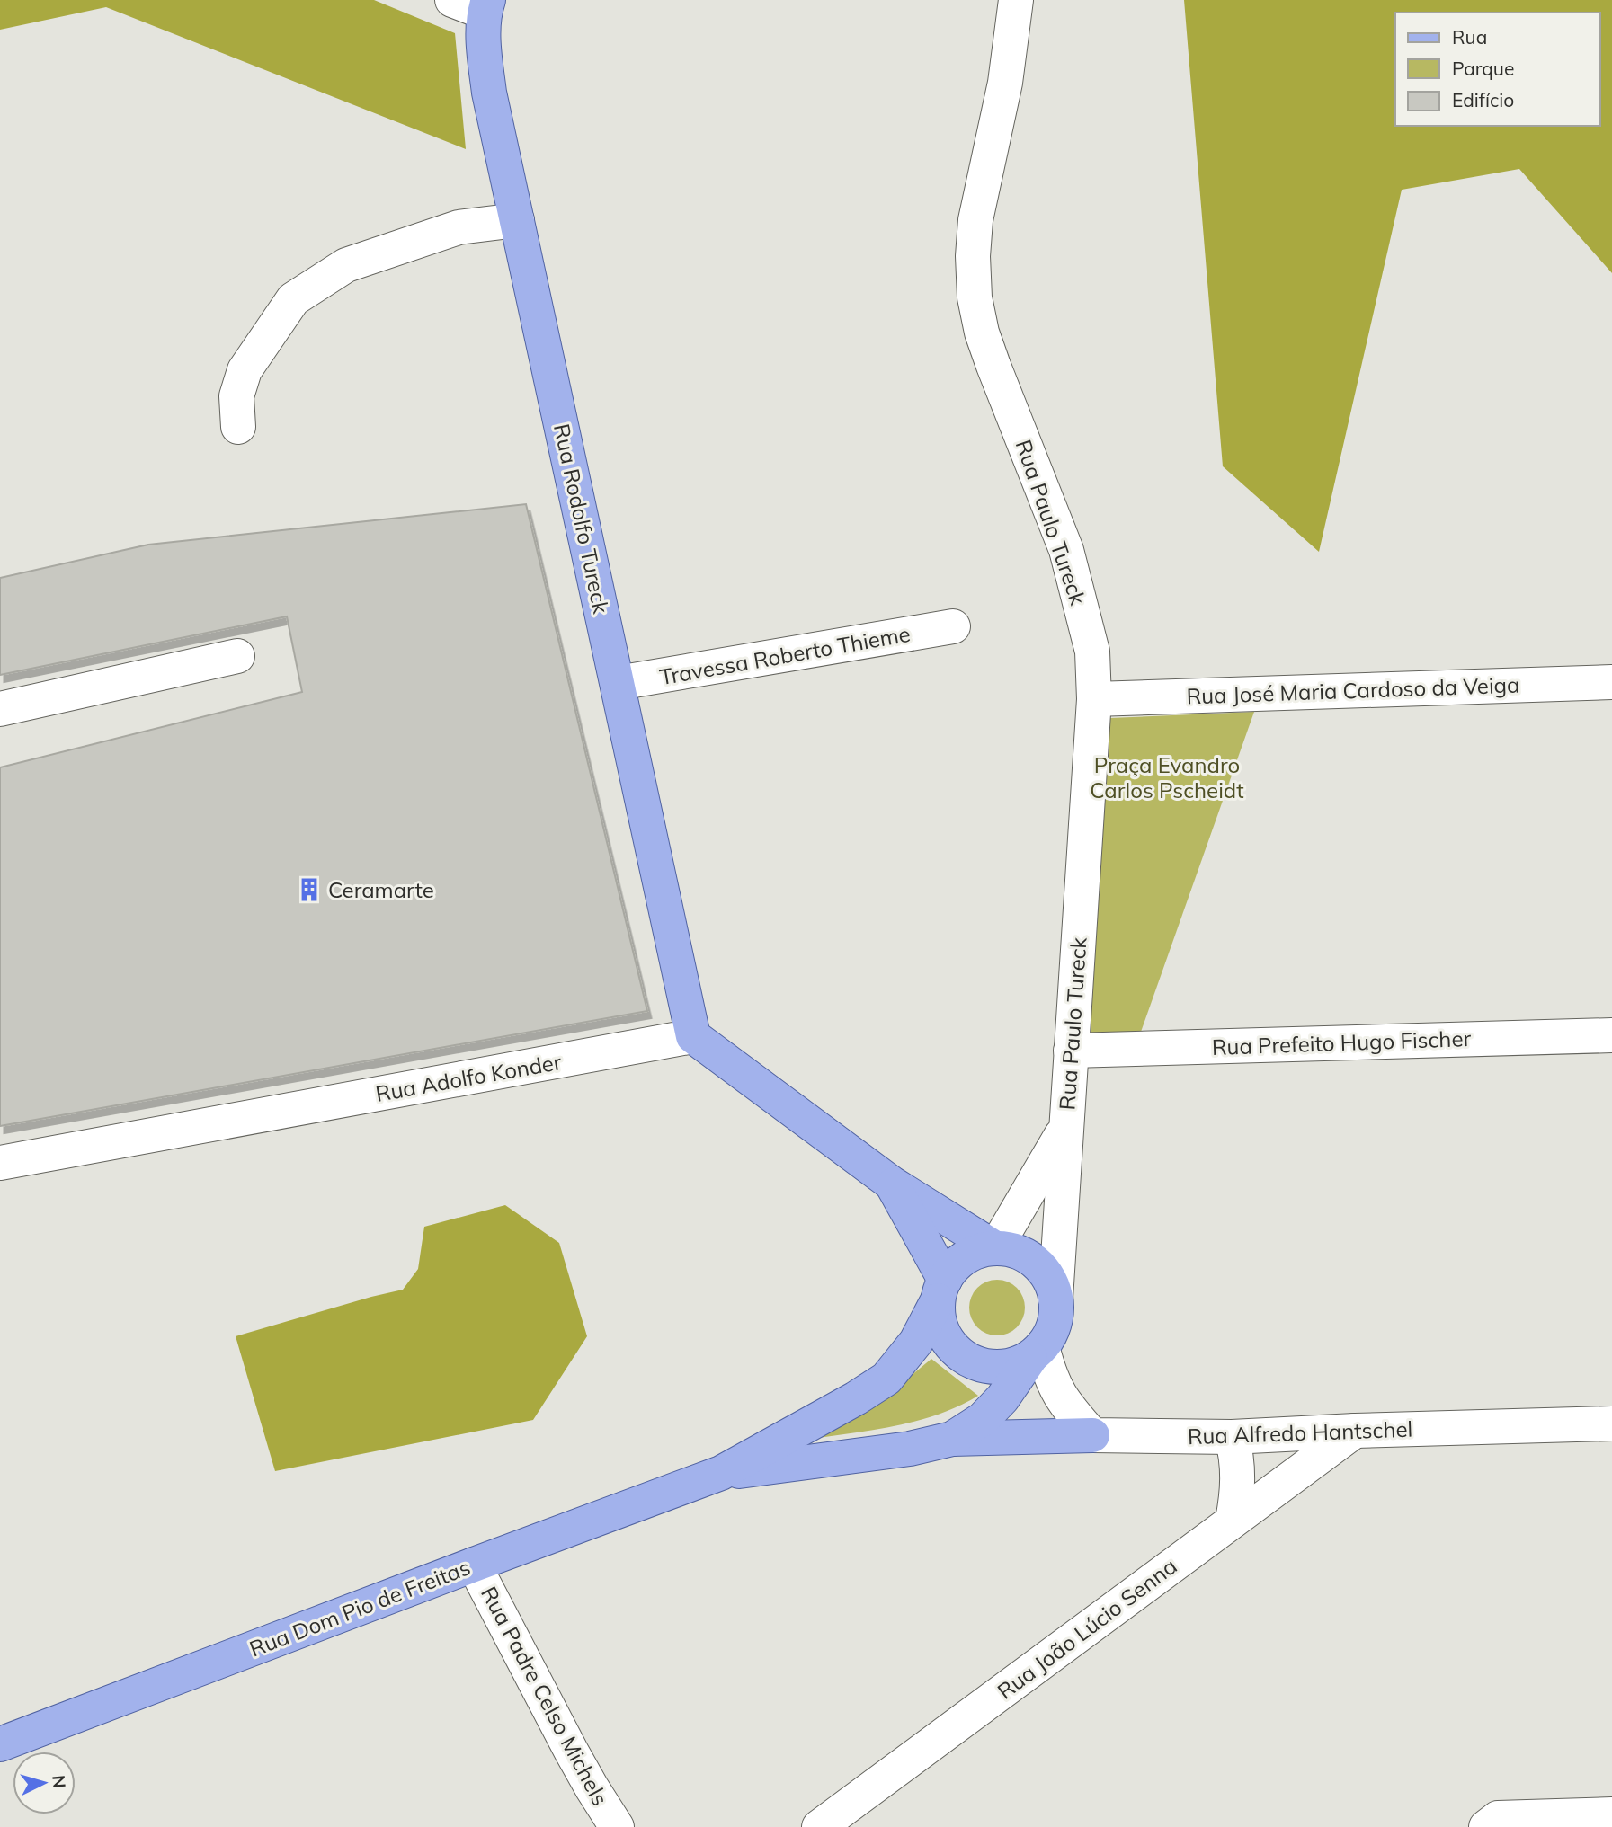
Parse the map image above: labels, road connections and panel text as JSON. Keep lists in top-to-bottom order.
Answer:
{
  "streets": {
    "main road": ["Rua Rodolfo Tureck", "Rua Dom Pio de Freitas"],
    "street": [
      "Rua Paulo Tureck",
      "Travessa Roberto Thieme",
      "Rua José Maria Cardoso da Veiga",
      "Rua Prefeito Hugo Fischer",
      "Rua Adolfo Konder",
      "Rua Alfredo Hantschel",
      "Rua João Lúcio Senna",
      "Rua Padre Celso Michels"
    ]
  },
  "crossings": [
    ["Rua Rodolfo Tureck", "Travessa Roberto Thieme"],
    ["Rua Rodolfo Tureck", "Rua Adolfo Konder"],
    ["Rua Paulo Tureck", "Rua José Maria Cardoso da Veiga"],
    ["Rua Paulo Tureck", "Rua Prefeito Hugo Fischer"],
    ["Rua Paulo Tureck", "Rua Dom Pio de Freitas"],
    ["Rua Alfredo Hantschel", "Rua João Lúcio Senna"],
    ["Rua Dom Pio de Freitas", "Rua Padre Celso Michels"]
  ],
  "parks": ["Praça Evandro Carlos Pscheidt"],
  "places": {
    "building": ["Ceramarte"]
  },
  "legend": ["Rua", "Parque", "Edifício"],
  "north": "right"
}
